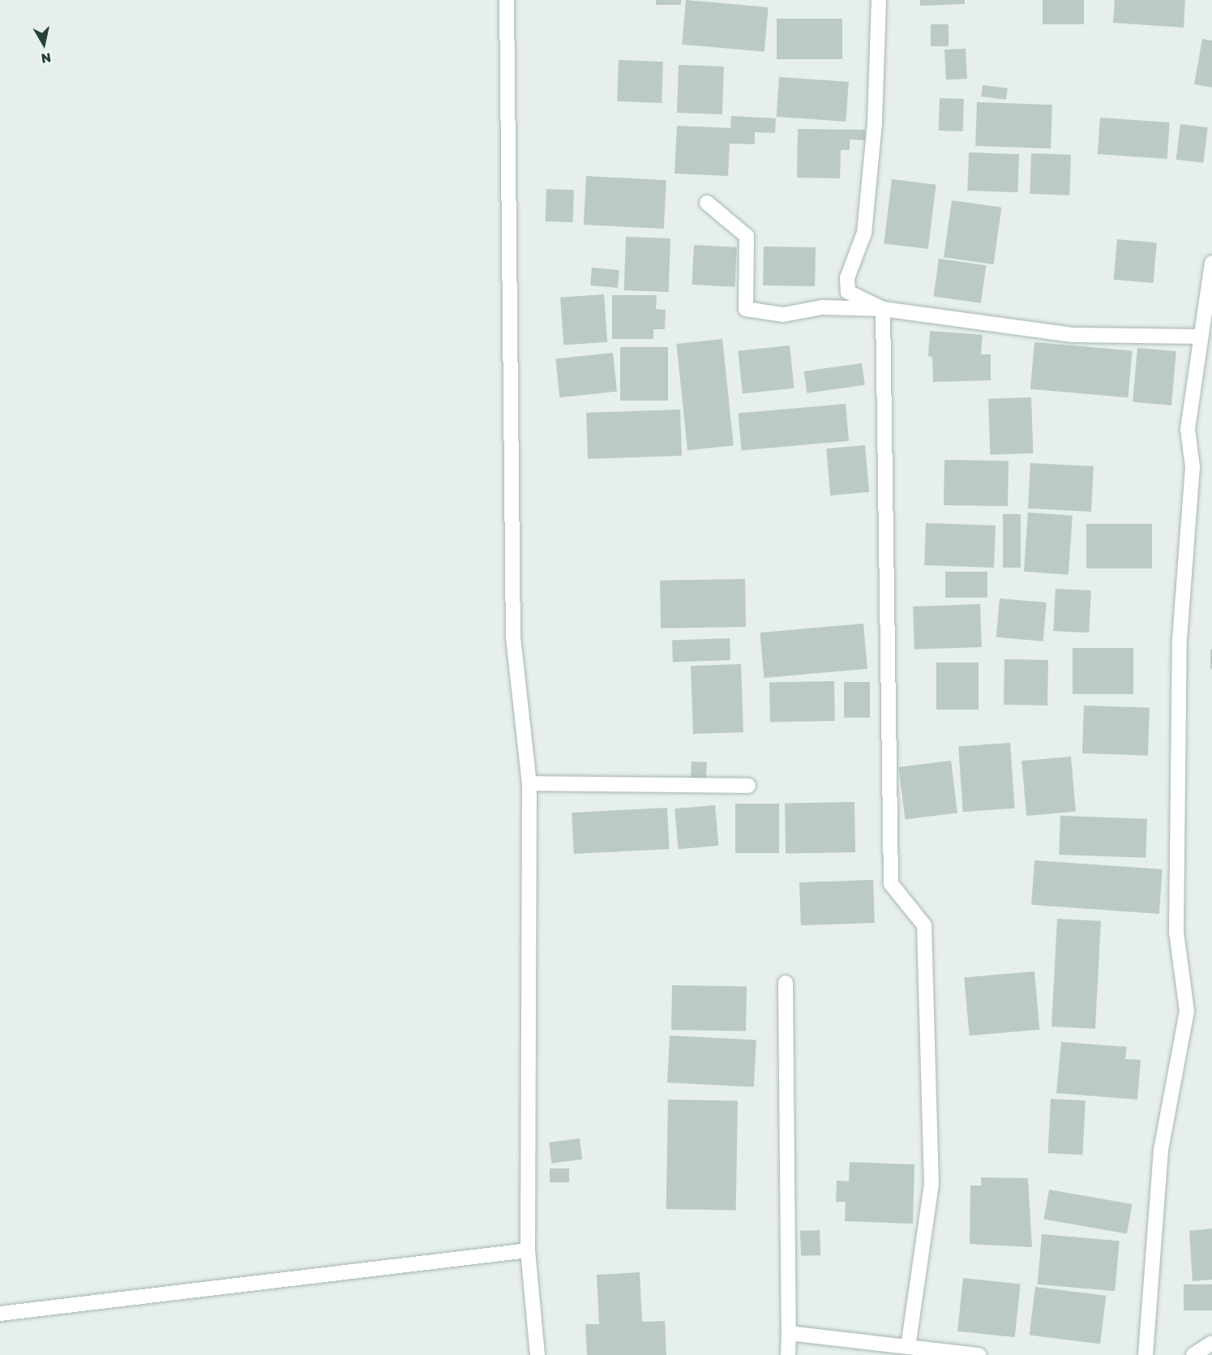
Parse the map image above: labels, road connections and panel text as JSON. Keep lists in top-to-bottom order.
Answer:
{
  "north": "bottom"
}
